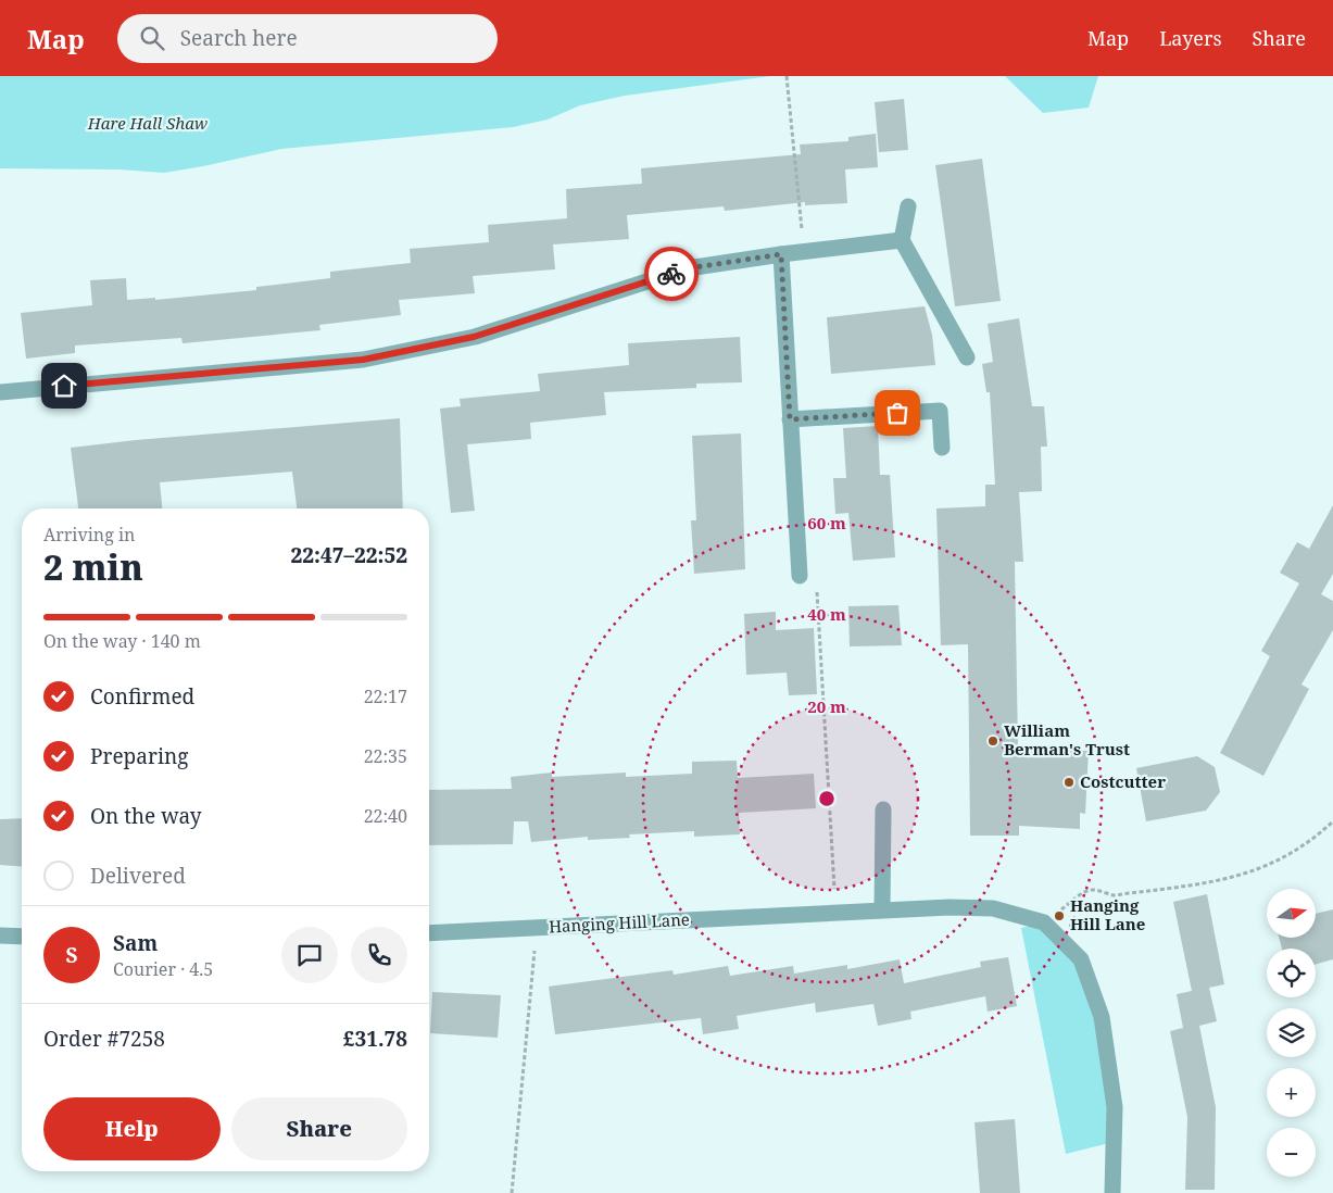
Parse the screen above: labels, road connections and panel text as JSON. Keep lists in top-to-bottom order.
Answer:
{
  "streets": {
    "street": ["Hanging Hill Lane"]
  },
  "parks": ["Hare Hall Shaw"],
  "places": ["William Berman's Trust", "Costcutter", "Hanging Hill Lane"],
  "north": "right",
  "page": {
    "header": "Map",
    "search": "Search here",
    "nav": ["Map", "Layers", "Share"],
    "heading": ["2 min", "Arriving in", "22:47–22:52"],
    "panel": [
      "Sam",
      "Courier · 4.5",
      "Order #7258",
      "£31.78"
    ],
    "bar": "On the way · 140 m",
    "list": [
      ["Confirmed", "22:17"],
      ["Preparing", "22:35"],
      ["On the way", "22:40"],
      "Delivered"
    ],
    "map_buttons": ["+", "−"],
    "round": "S",
    "buttons": ["Help", "Share"]
  },
  "rings": ["60 m", "40 m", "20 m"]
}
